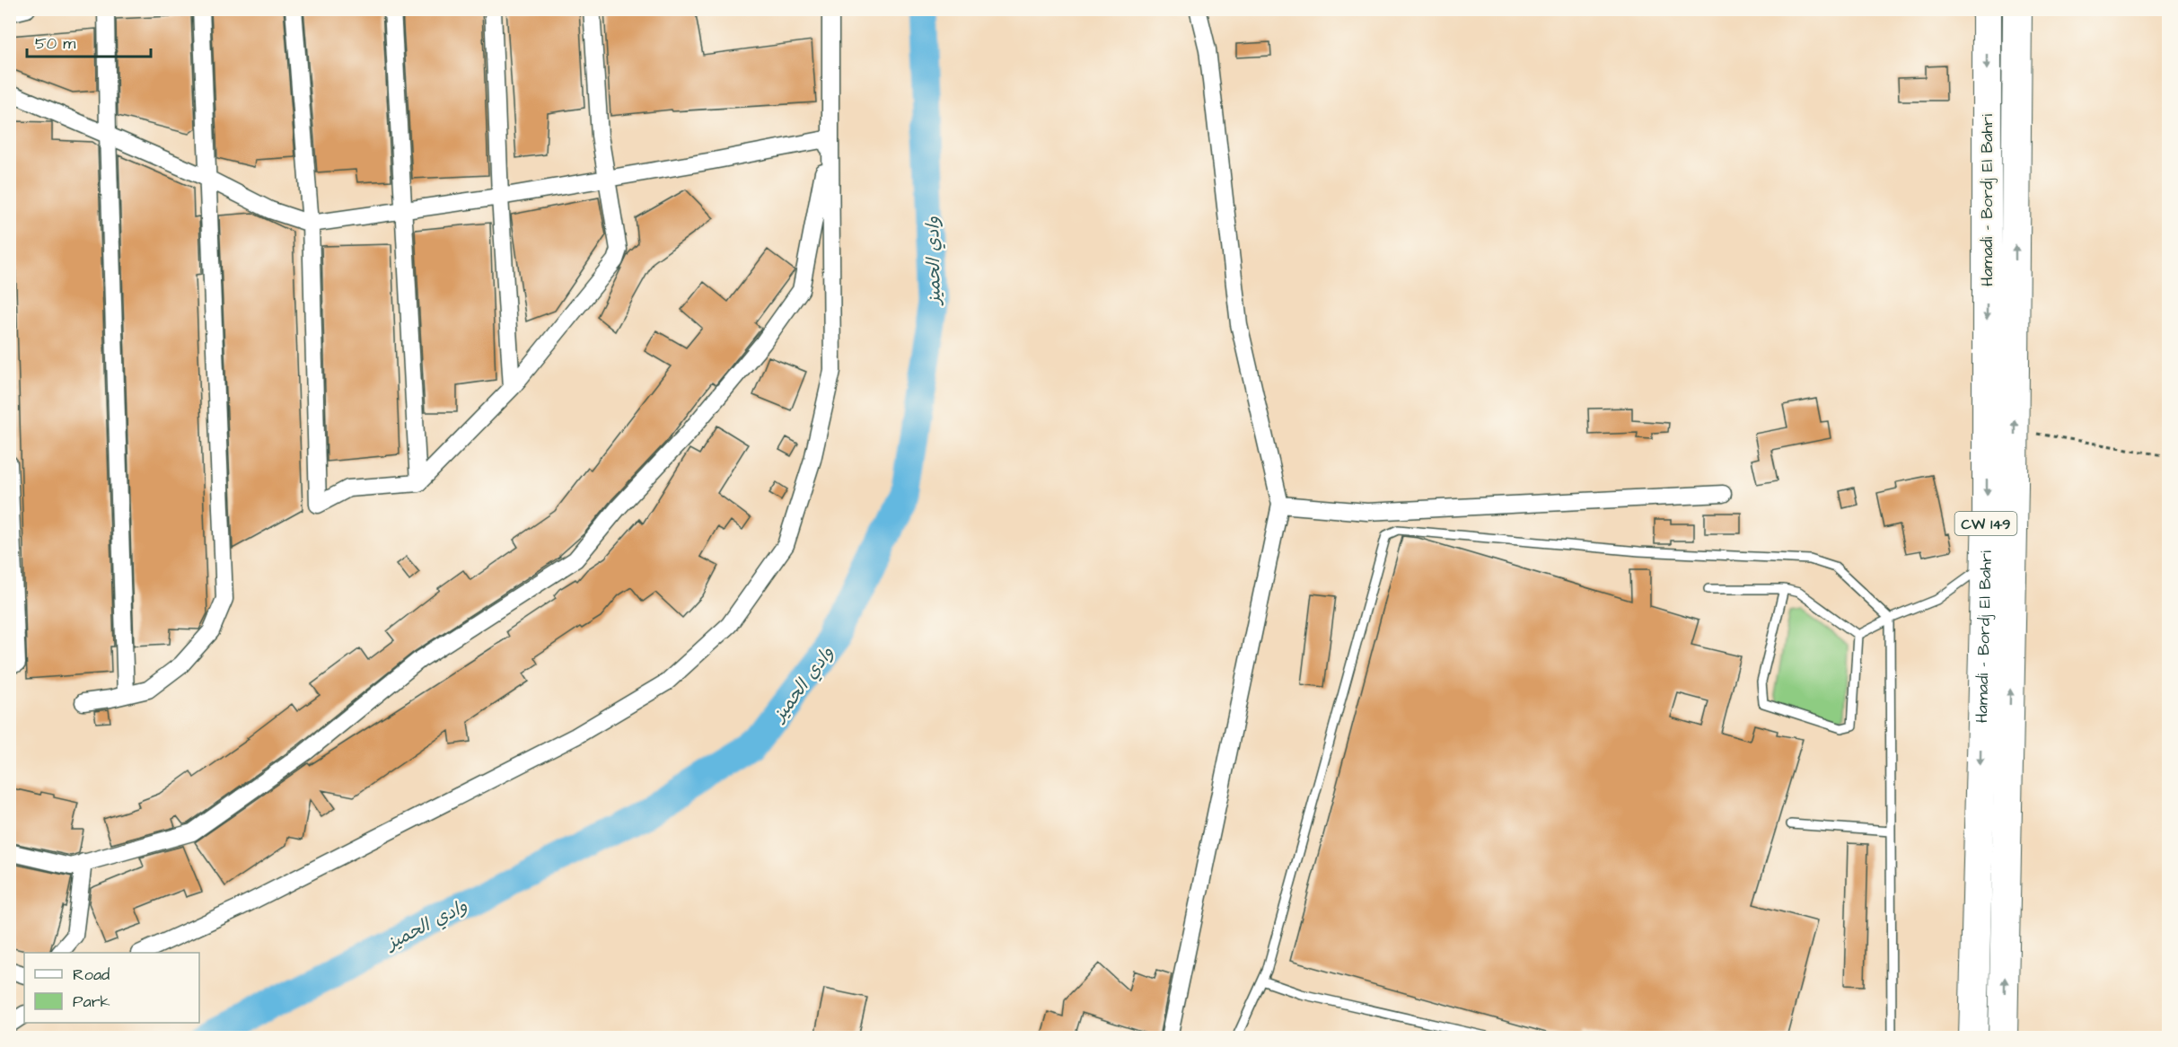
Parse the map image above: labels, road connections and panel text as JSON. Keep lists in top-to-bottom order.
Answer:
{
  "streets": {
    "highway": ["Hamadi - Bordj El Bahri", "CW 149"]
  },
  "water": ["وادي الحميز"],
  "legend": ["Road", "Park"],
  "scale_bar": "50 m"
}
